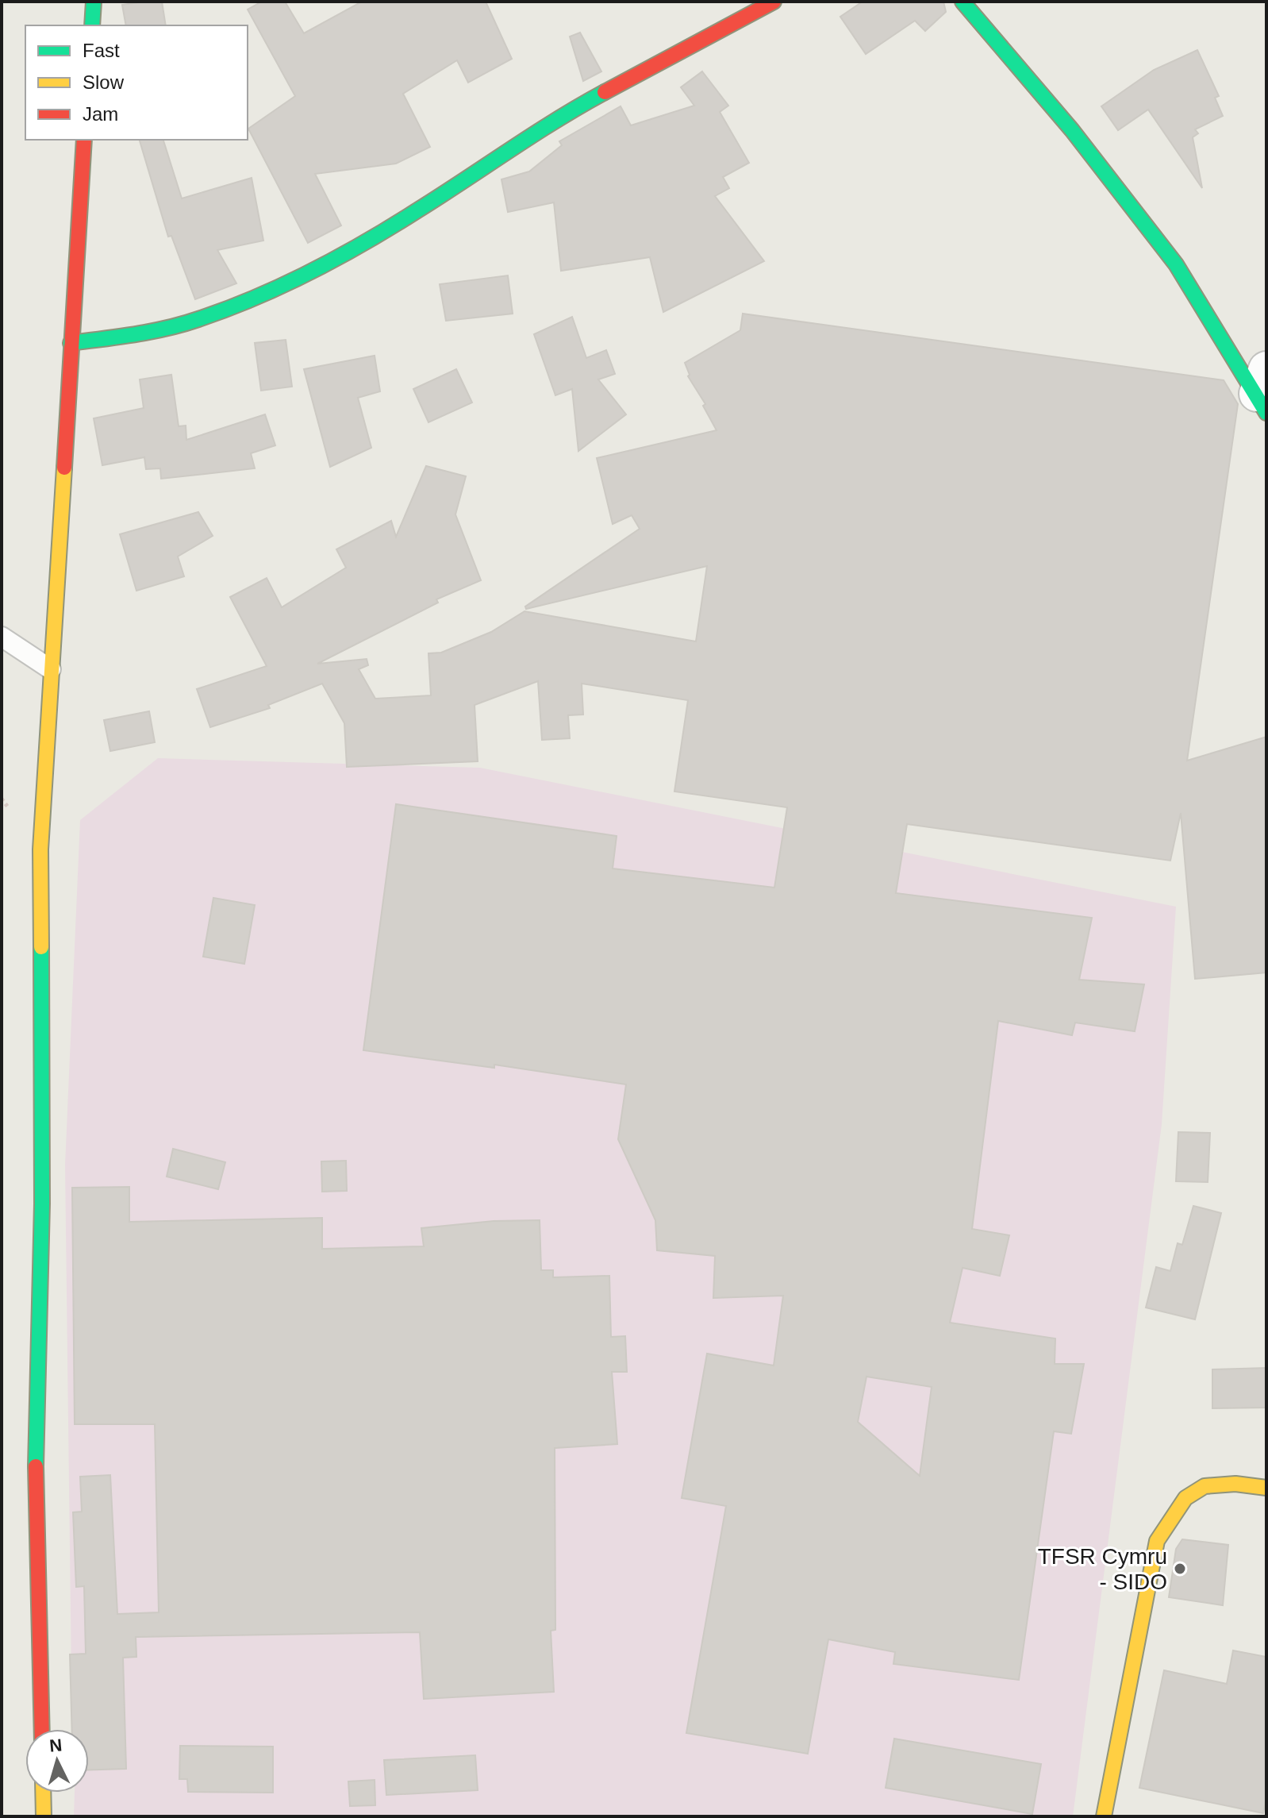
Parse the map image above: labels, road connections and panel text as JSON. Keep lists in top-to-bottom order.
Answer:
{
  "places": ["TFSR Cymru - SIDO"],
  "legend": ["Fast", "Slow", "Jam"],
  "north": "top"
}
